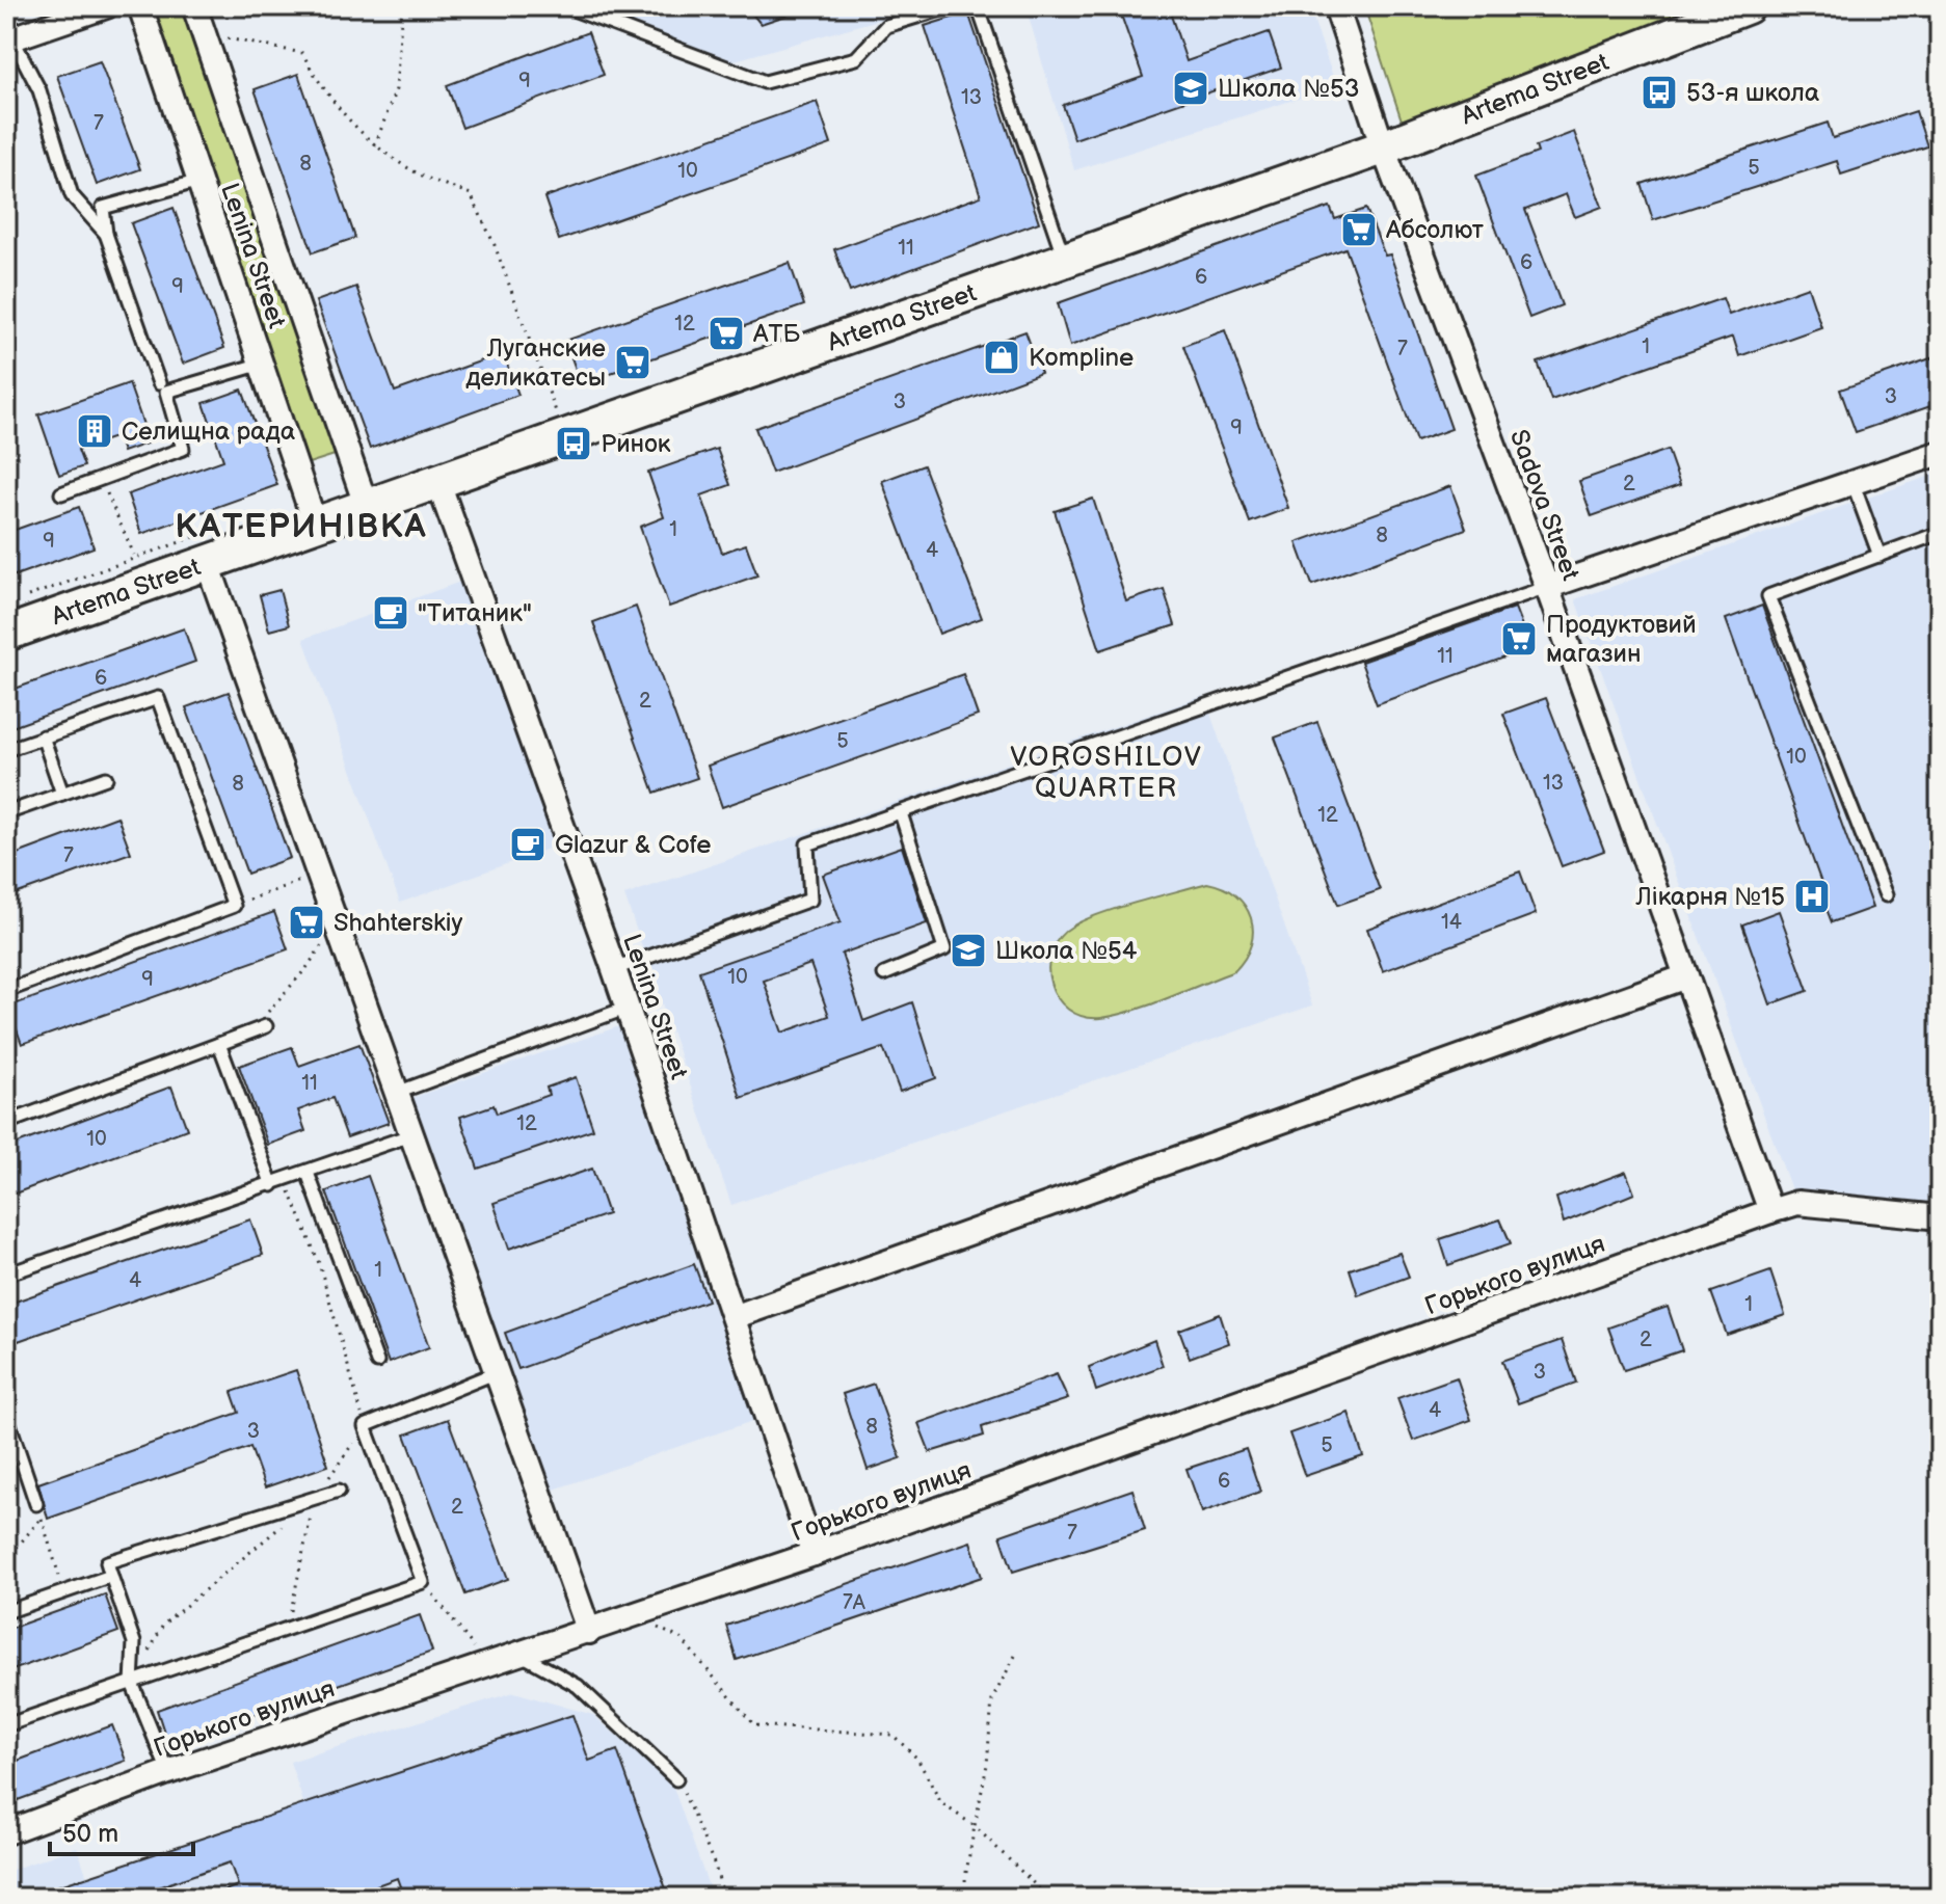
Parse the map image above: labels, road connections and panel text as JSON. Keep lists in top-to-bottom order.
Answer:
{
  "streets": {
    "street": [
      "Artema Street",
      "Lenina Street",
      "Sadova Street",
      "Горького вулиця"
    ]
  },
  "crossings": [
    ["Artema Street", "Lenina Street"],
    ["Artema Street", "Sadova Street"],
    ["Lenina Street", "Горького вулиця"],
    ["Sadova Street", "Горького вулиця"]
  ],
  "districts": ["КАТЕРИНІВКА", "VOROSHILOV QUARTER"],
  "places": {
    "school or university": ["Школа №53", "Школа №54"],
    "bus stop": ["53-я школа", "Ринок"],
    "supermarket": [
      "Абсолют",
      "АТБ",
      "Луганские деликатесы",
      "Продуктовий магазин",
      "Shahterskiy"
    ],
    "shop": ["Kompline"],
    "building": ["Селищна рада"],
    "cafe": ["\"Титаник\"", "Glazur & Cofe"],
    "hospital": ["Лікарня №15"]
  },
  "house_numbers": [
    "9",
    "13",
    "7",
    "8",
    "5",
    "10",
    "11",
    "6",
    "6",
    "9",
    "12",
    "1",
    "7",
    "3",
    "3",
    "9",
    "2",
    "1",
    "8",
    "9",
    "4",
    "11",
    "6",
    "2",
    "5",
    "10",
    "13",
    "8",
    "12",
    "7",
    "14",
    "10",
    "9",
    "11",
    "12",
    "10",
    "1",
    "4",
    "1",
    "2",
    "3",
    "4",
    "8",
    "3",
    "5",
    "6",
    "2",
    "7",
    "7А"
  ],
  "scale_bar": "50 m"
}
